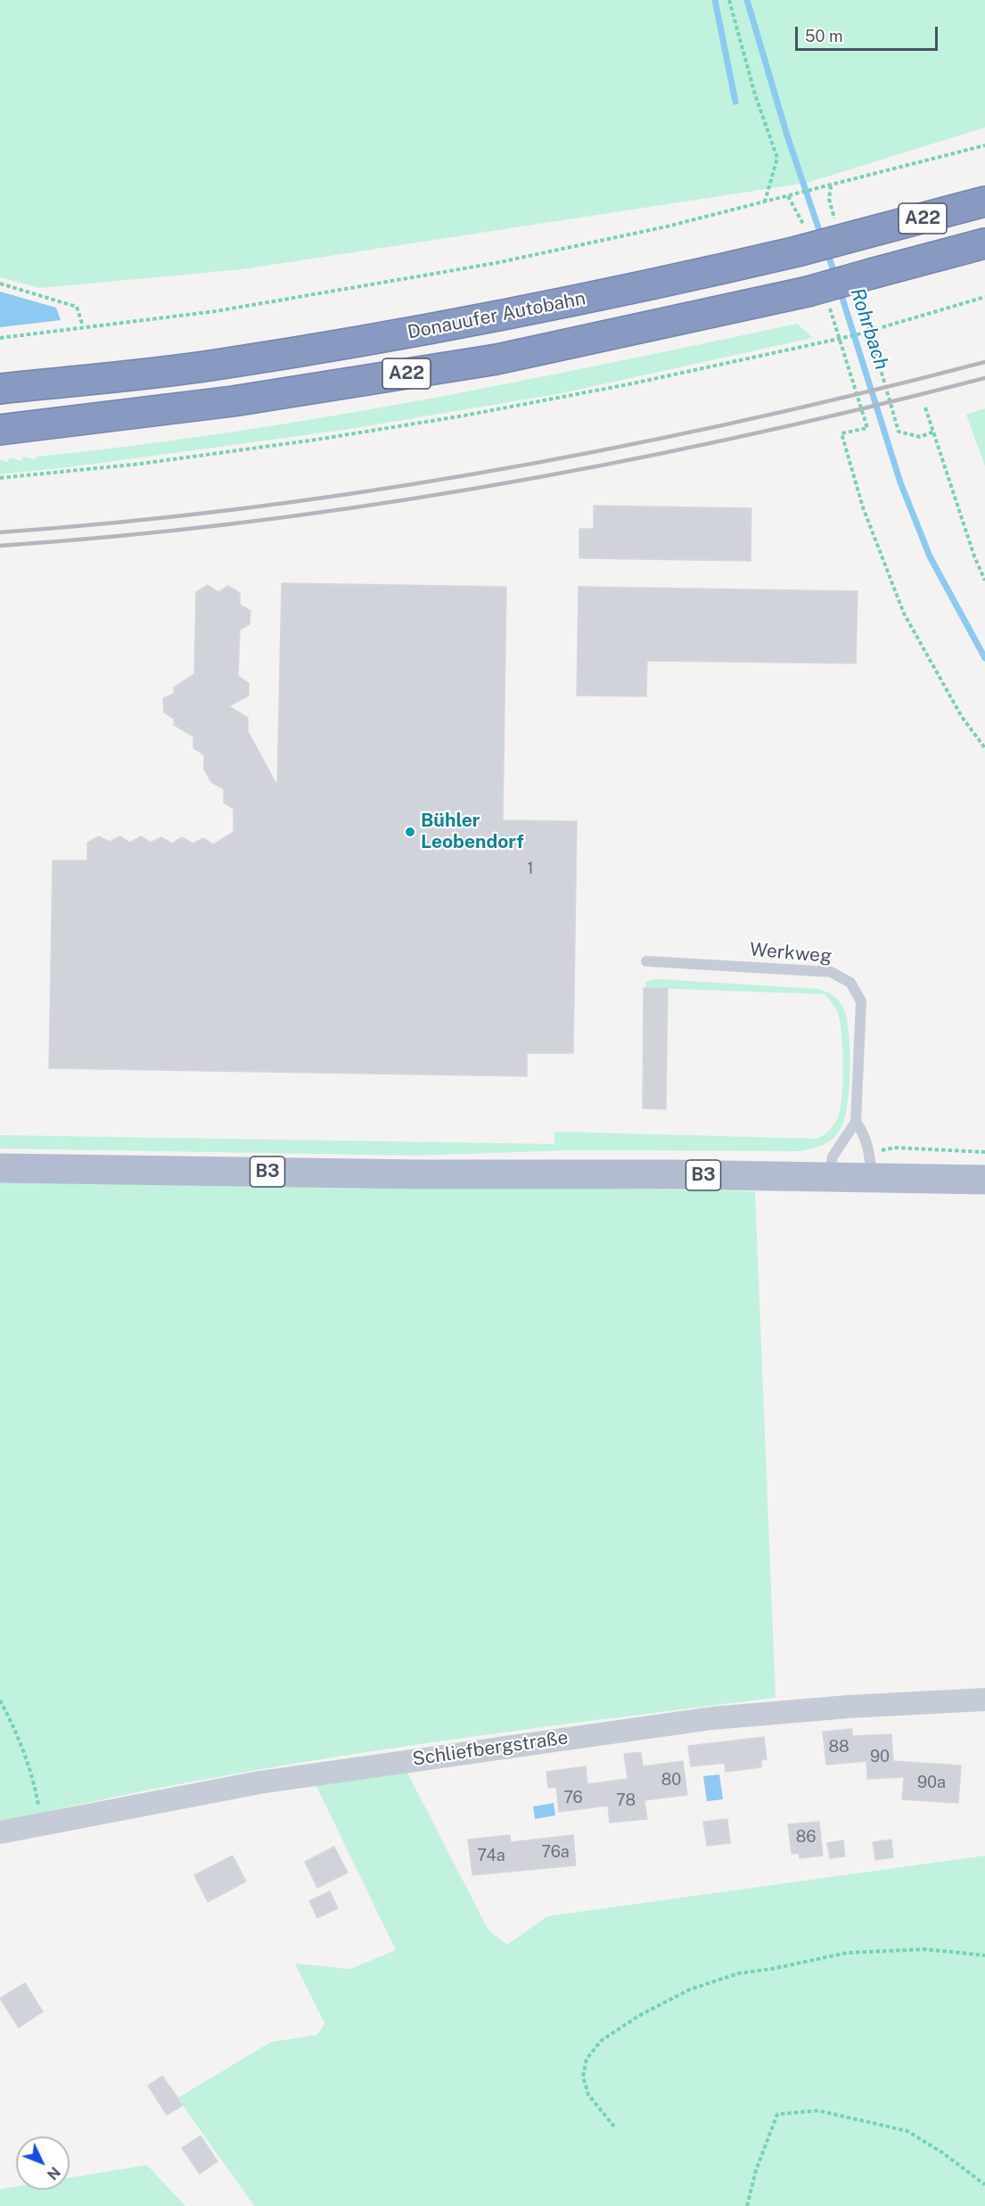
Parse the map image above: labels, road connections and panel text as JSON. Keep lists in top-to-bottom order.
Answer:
{
  "streets": {
    "highway": ["A22", "Donauufer Autobahn"],
    "main road": ["B3"],
    "street": ["Schliefbergstraße"],
    "lane": ["Werkweg"]
  },
  "water": ["Rohrbach"],
  "places": ["Bühler Leobendorf"],
  "house_numbers": [
    "1",
    "88",
    "90",
    "80",
    "90a",
    "76",
    "78",
    "86",
    "76a",
    "74a"
  ],
  "scale_bar": "50 m",
  "north": "bottom right"
}
